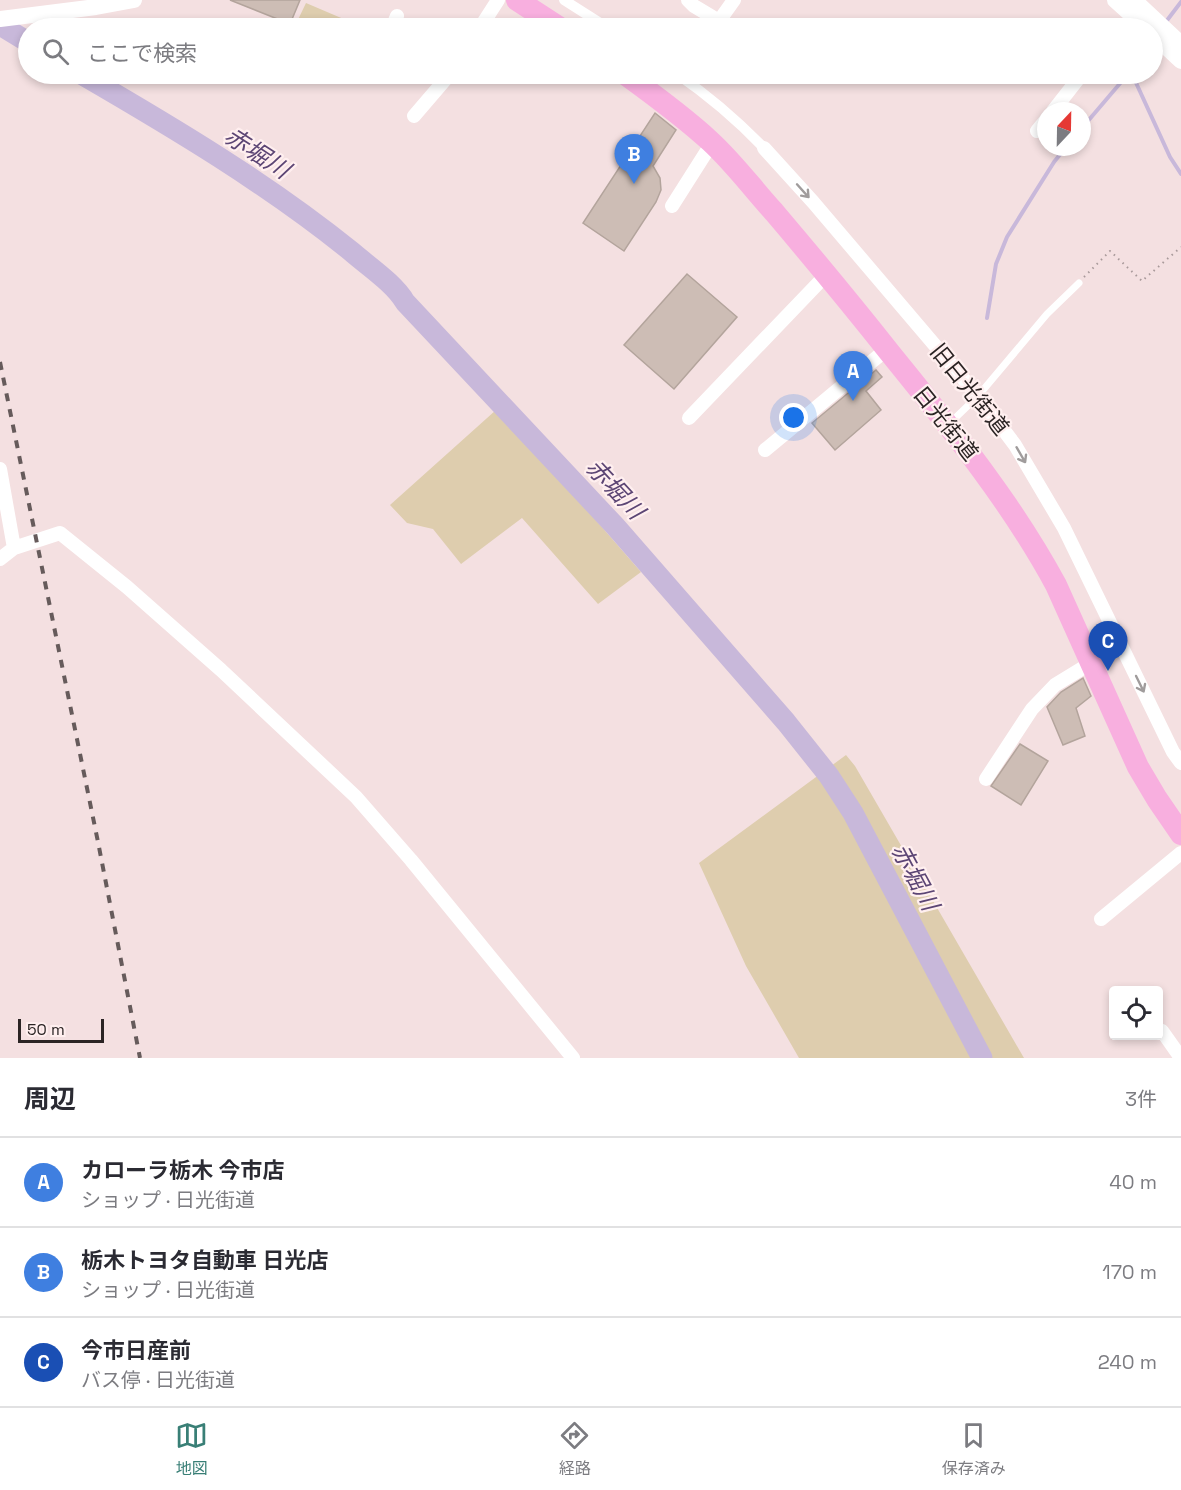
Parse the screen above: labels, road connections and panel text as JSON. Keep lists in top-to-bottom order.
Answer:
{
  "streets": {
    "highway": ["日光街道"],
    "street": ["旧日光街道"]
  },
  "one_way": ["旧日光街道"],
  "water": ["赤堀川"],
  "scale_bar": "50 m",
  "north": "top",
  "page": {
    "search": "ここで検索",
    "pins": ["B", "A", "C"],
    "scale": "50 m",
    "heading": ["周辺", "3件"],
    "list": [
      {
        "mark": "A",
        "name": "カローラ栃木 今市店",
        "note": "ショップ · 日光街道",
        "value": "40 m"
      },
      {
        "mark": "B",
        "name": "栃木トヨタ自動車 日光店",
        "note": "ショップ · 日光街道",
        "value": "170 m"
      },
      {
        "mark": "C",
        "name": "今市日産前",
        "note": "バス停 · 日光街道",
        "value": "240 m"
      }
    ],
    "nav": ["地図", "経路", "保存済み"]
  }
}
